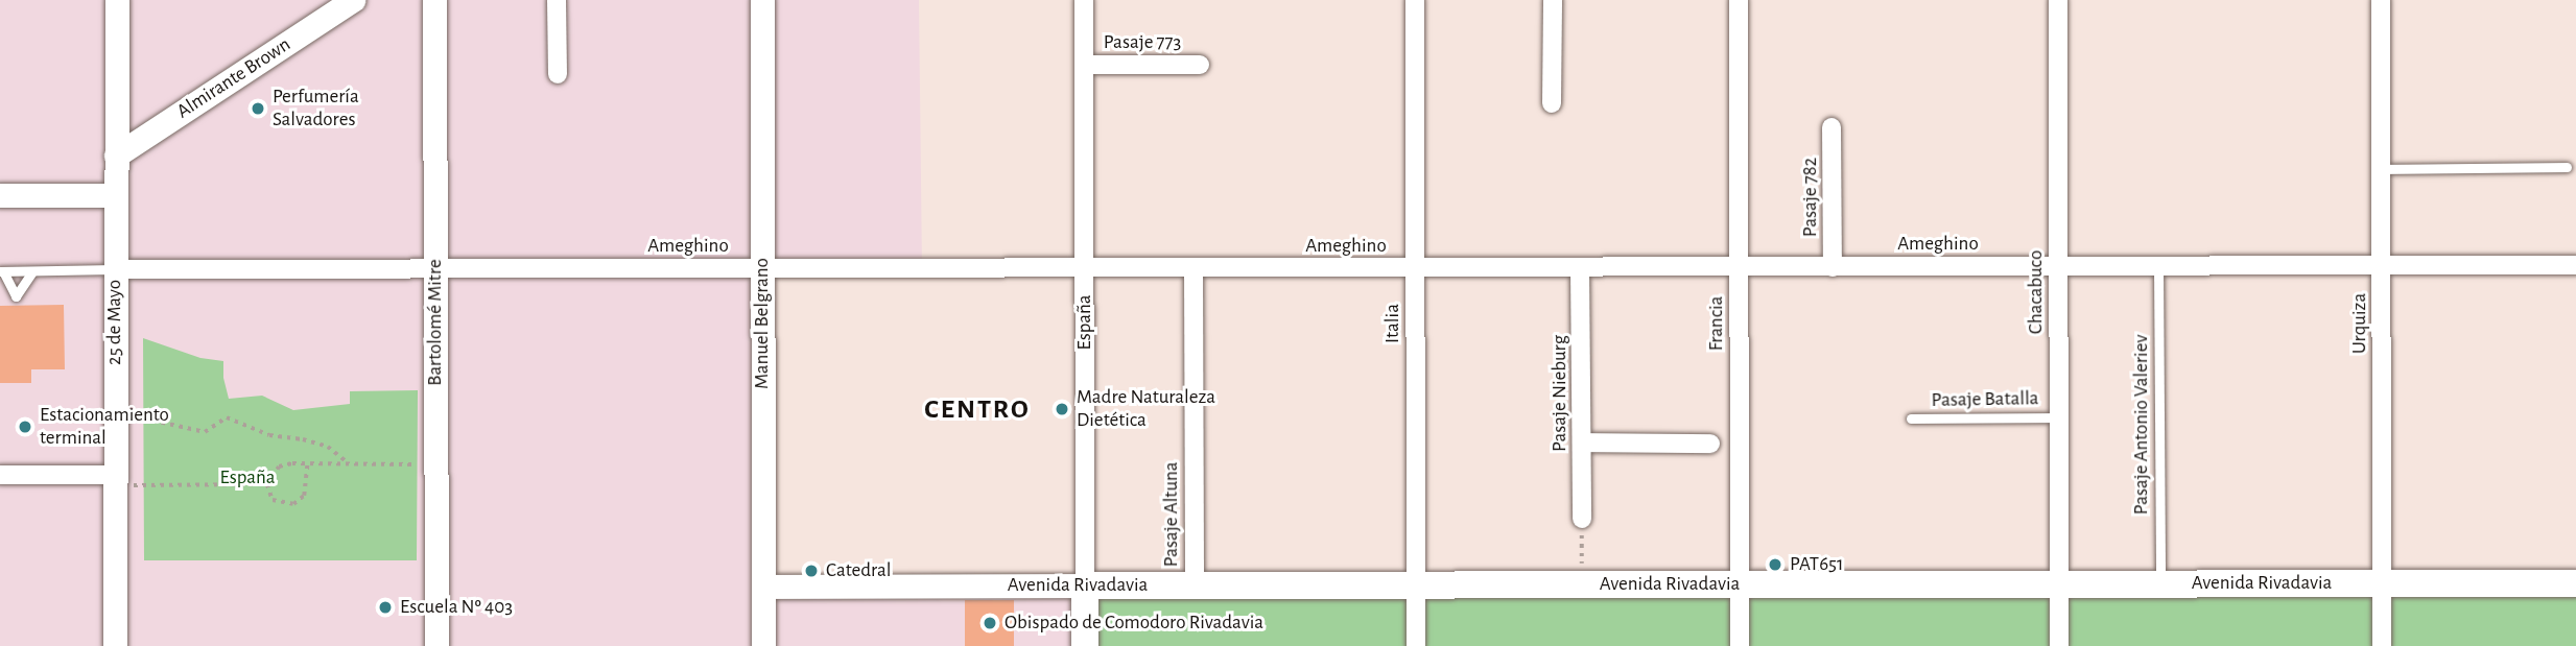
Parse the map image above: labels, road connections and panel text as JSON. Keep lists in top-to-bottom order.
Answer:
{
  "streets": {
    "main road": ["España", "Avenida Rivadavia"],
    "street": [
      "Pasaje 773",
      "Almirante Brown",
      "Pasaje 782",
      "Ameghino",
      "Chacabuco",
      "25 de Mayo",
      "Bartolomé Mitre",
      "Manuel Belgrano",
      "Italia",
      "Francia",
      "Urquiza",
      "Pasaje Nieburg",
      "Pasaje Altuna"
    ],
    "lane": ["Pasaje Batalla", "Pasaje Antonio Valeriev"]
  },
  "crossings": [
    ["Pasaje 773", "España"],
    ["Almirante Brown", "25 de Mayo"],
    ["Pasaje 782", "Ameghino"],
    ["Ameghino", "Chacabuco"],
    ["Ameghino", "25 de Mayo"],
    ["Ameghino", "Bartolomé Mitre"],
    ["Ameghino", "España"],
    ["Ameghino", "Manuel Belgrano"],
    ["Ameghino", "Italia"],
    ["Ameghino", "Francia"],
    ["Ameghino", "Urquiza"],
    ["Ameghino", "Pasaje Nieburg"],
    ["Ameghino", "Pasaje Antonio Valeriev"],
    ["Ameghino", "Pasaje Altuna"],
    ["Chacabuco", "Pasaje Batalla"],
    ["Chacabuco", "Avenida Rivadavia"],
    ["España", "Avenida Rivadavia"],
    ["Manuel Belgrano", "Avenida Rivadavia"],
    ["Italia", "Avenida Rivadavia"],
    ["Francia", "Avenida Rivadavia"],
    ["Urquiza", "Avenida Rivadavia"],
    ["Pasaje Antonio Valeriev", "Avenida Rivadavia"],
    ["Pasaje Altuna", "Avenida Rivadavia"]
  ],
  "districts": ["CENTRO"],
  "parks": ["España"],
  "places": [
    "Perfumería Salvadores",
    "Madre Naturaleza Dietética",
    "Estacionamiento terminal",
    "PAT651",
    "Catedral",
    "Escuela Nº 403",
    "Obispado de Comodoro Rivadavia"
  ]
}
